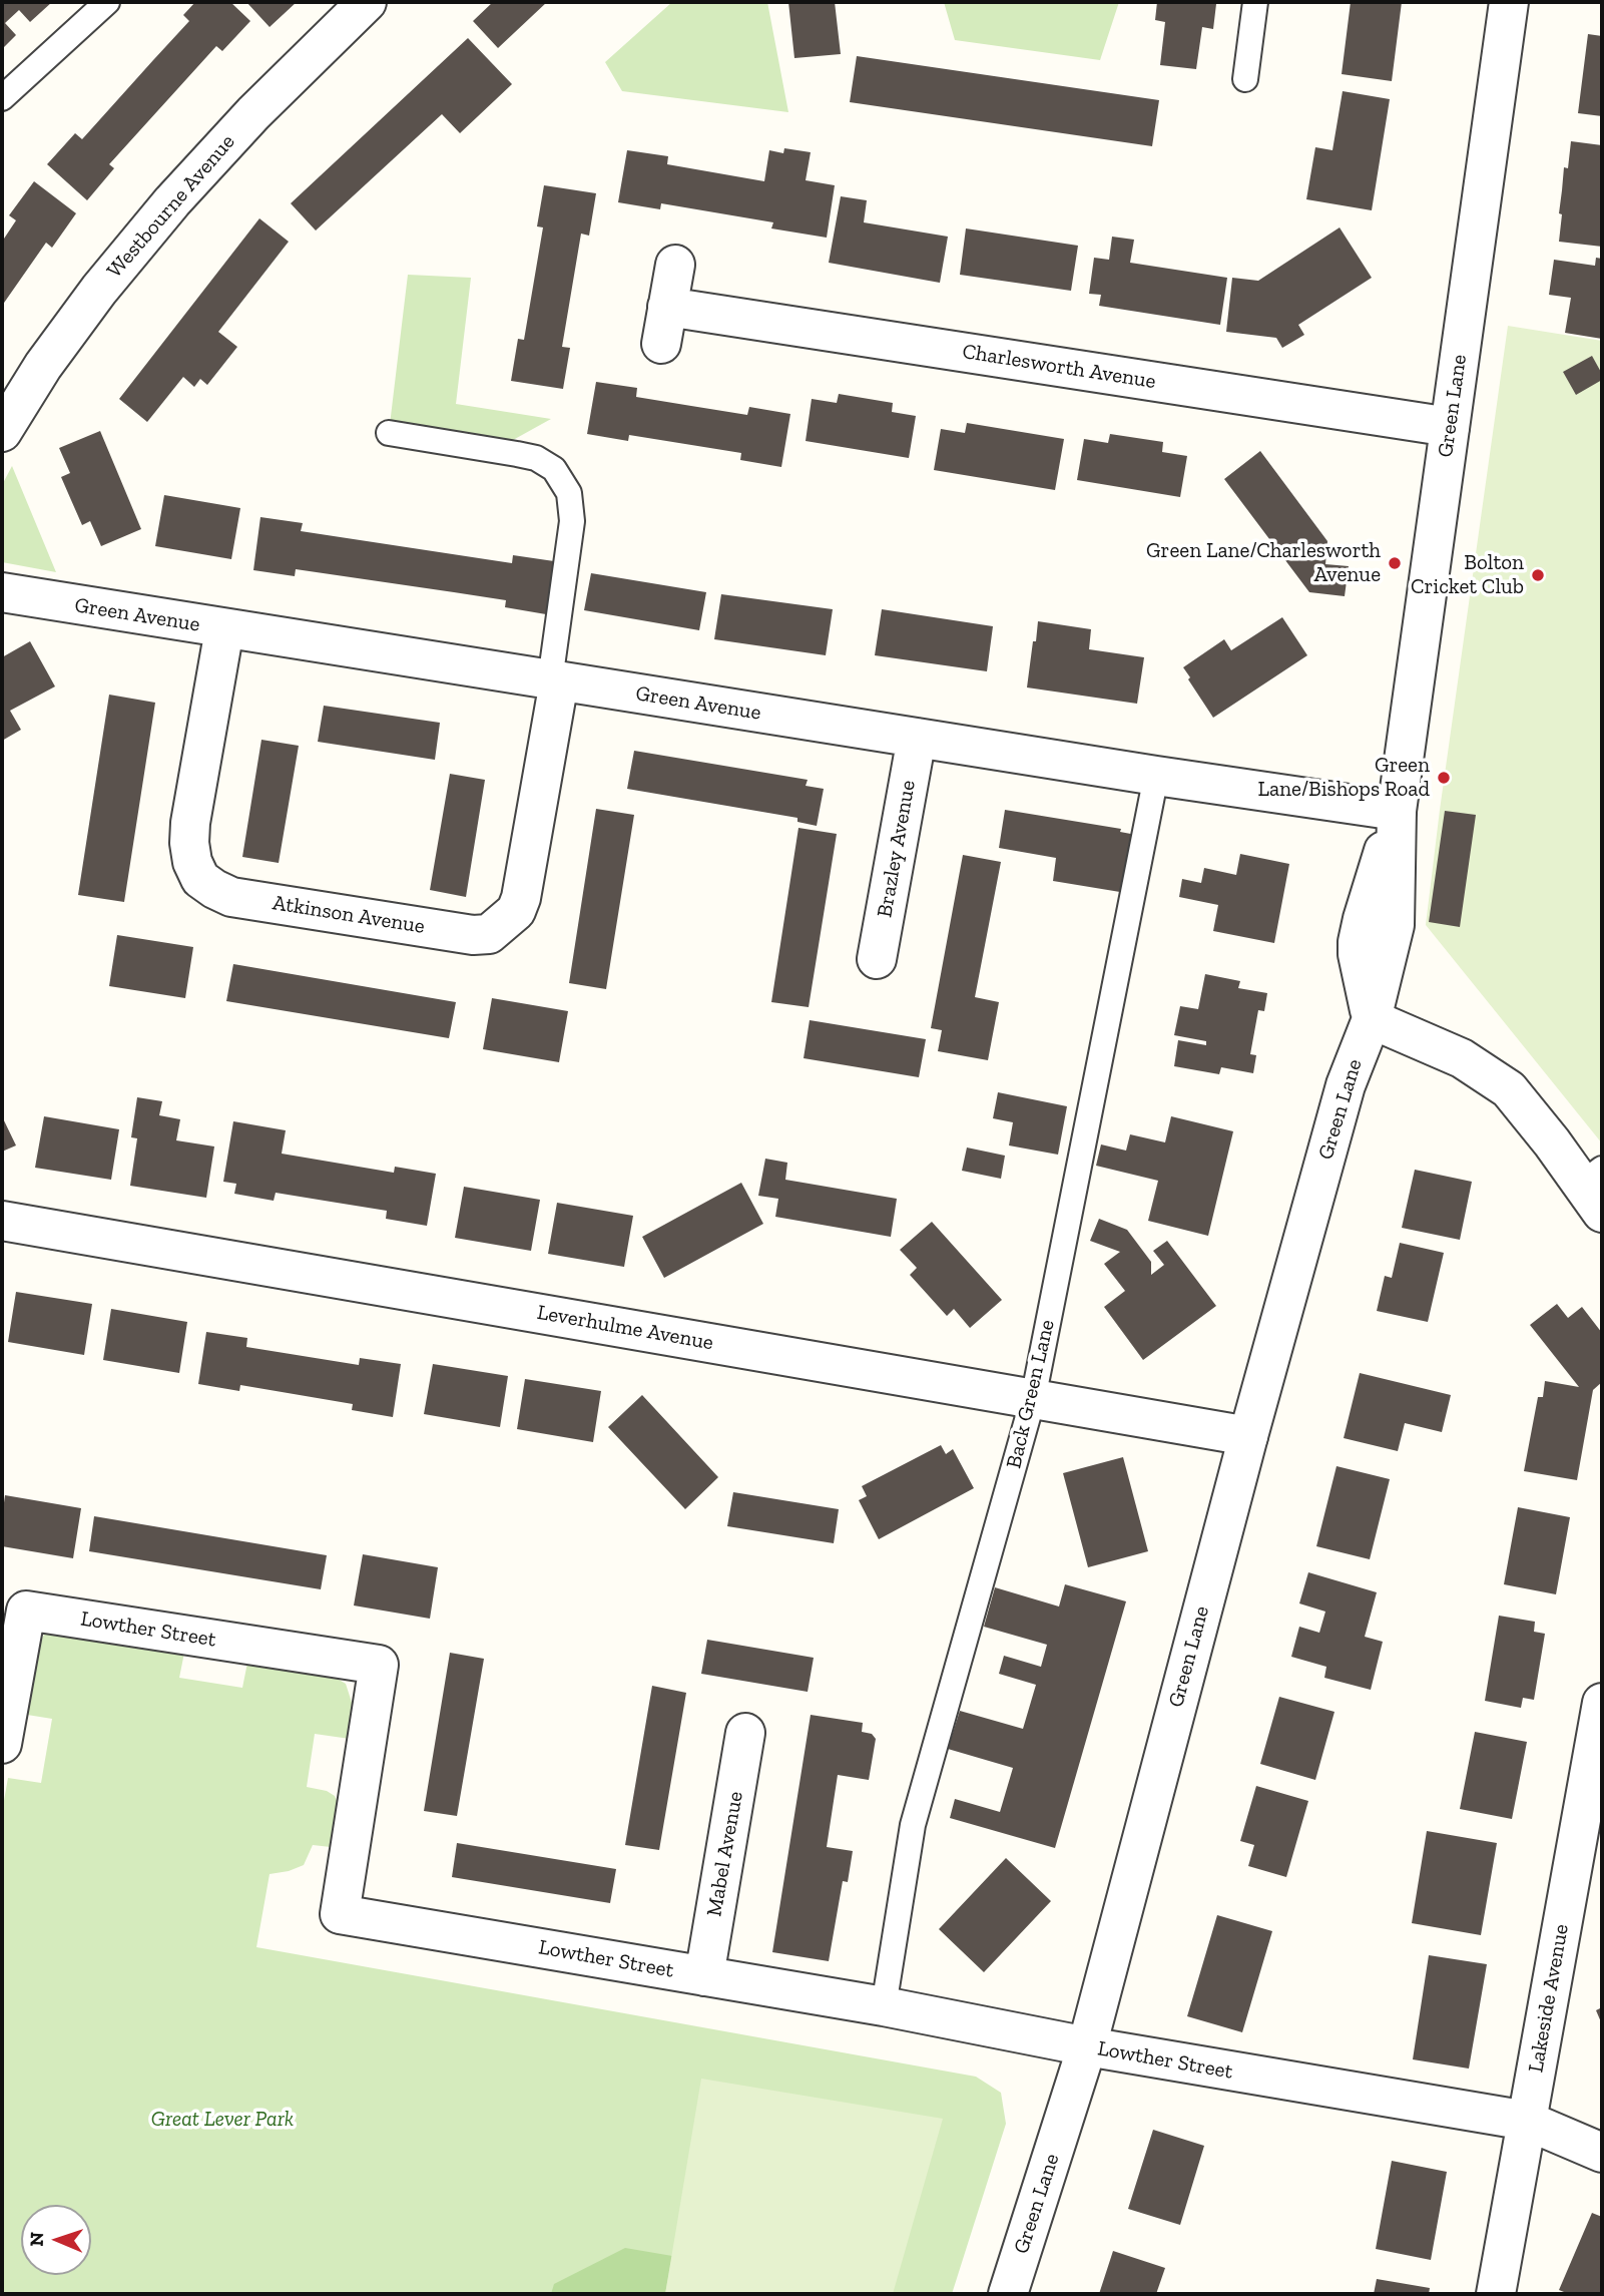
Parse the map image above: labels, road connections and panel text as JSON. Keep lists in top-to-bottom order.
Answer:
{
  "streets": {
    "street": [
      "Westbourne Avenue",
      "Charlesworth Avenue",
      "Green Lane",
      "Green Avenue",
      "Brazley Avenue",
      "Atkinson Avenue",
      "Leverhulme Avenue",
      "Lowther Street",
      "Mabel Avenue",
      "Lakeside Avenue"
    ],
    "lane": ["Back Green Lane"]
  },
  "crossings": [
    ["Charlesworth Avenue", "Green Lane"],
    ["Green Lane", "Green Avenue"],
    ["Green Lane", "Leverhulme Avenue"],
    ["Green Lane", "Lowther Street"],
    ["Green Avenue", "Brazley Avenue"],
    ["Green Avenue", "Atkinson Avenue"],
    ["Green Avenue", "Back Green Lane"],
    ["Leverhulme Avenue", "Back Green Lane"],
    ["Back Green Lane", "Lowther Street"],
    ["Lowther Street", "Mabel Avenue"],
    ["Lowther Street", "Lakeside Avenue"]
  ],
  "parks": ["Great Lever Park"],
  "places": ["Green Lane/Charlesworth Avenue", "Bolton Cricket Club", "Green Lane/Bishops Road"],
  "north": "left"
}
